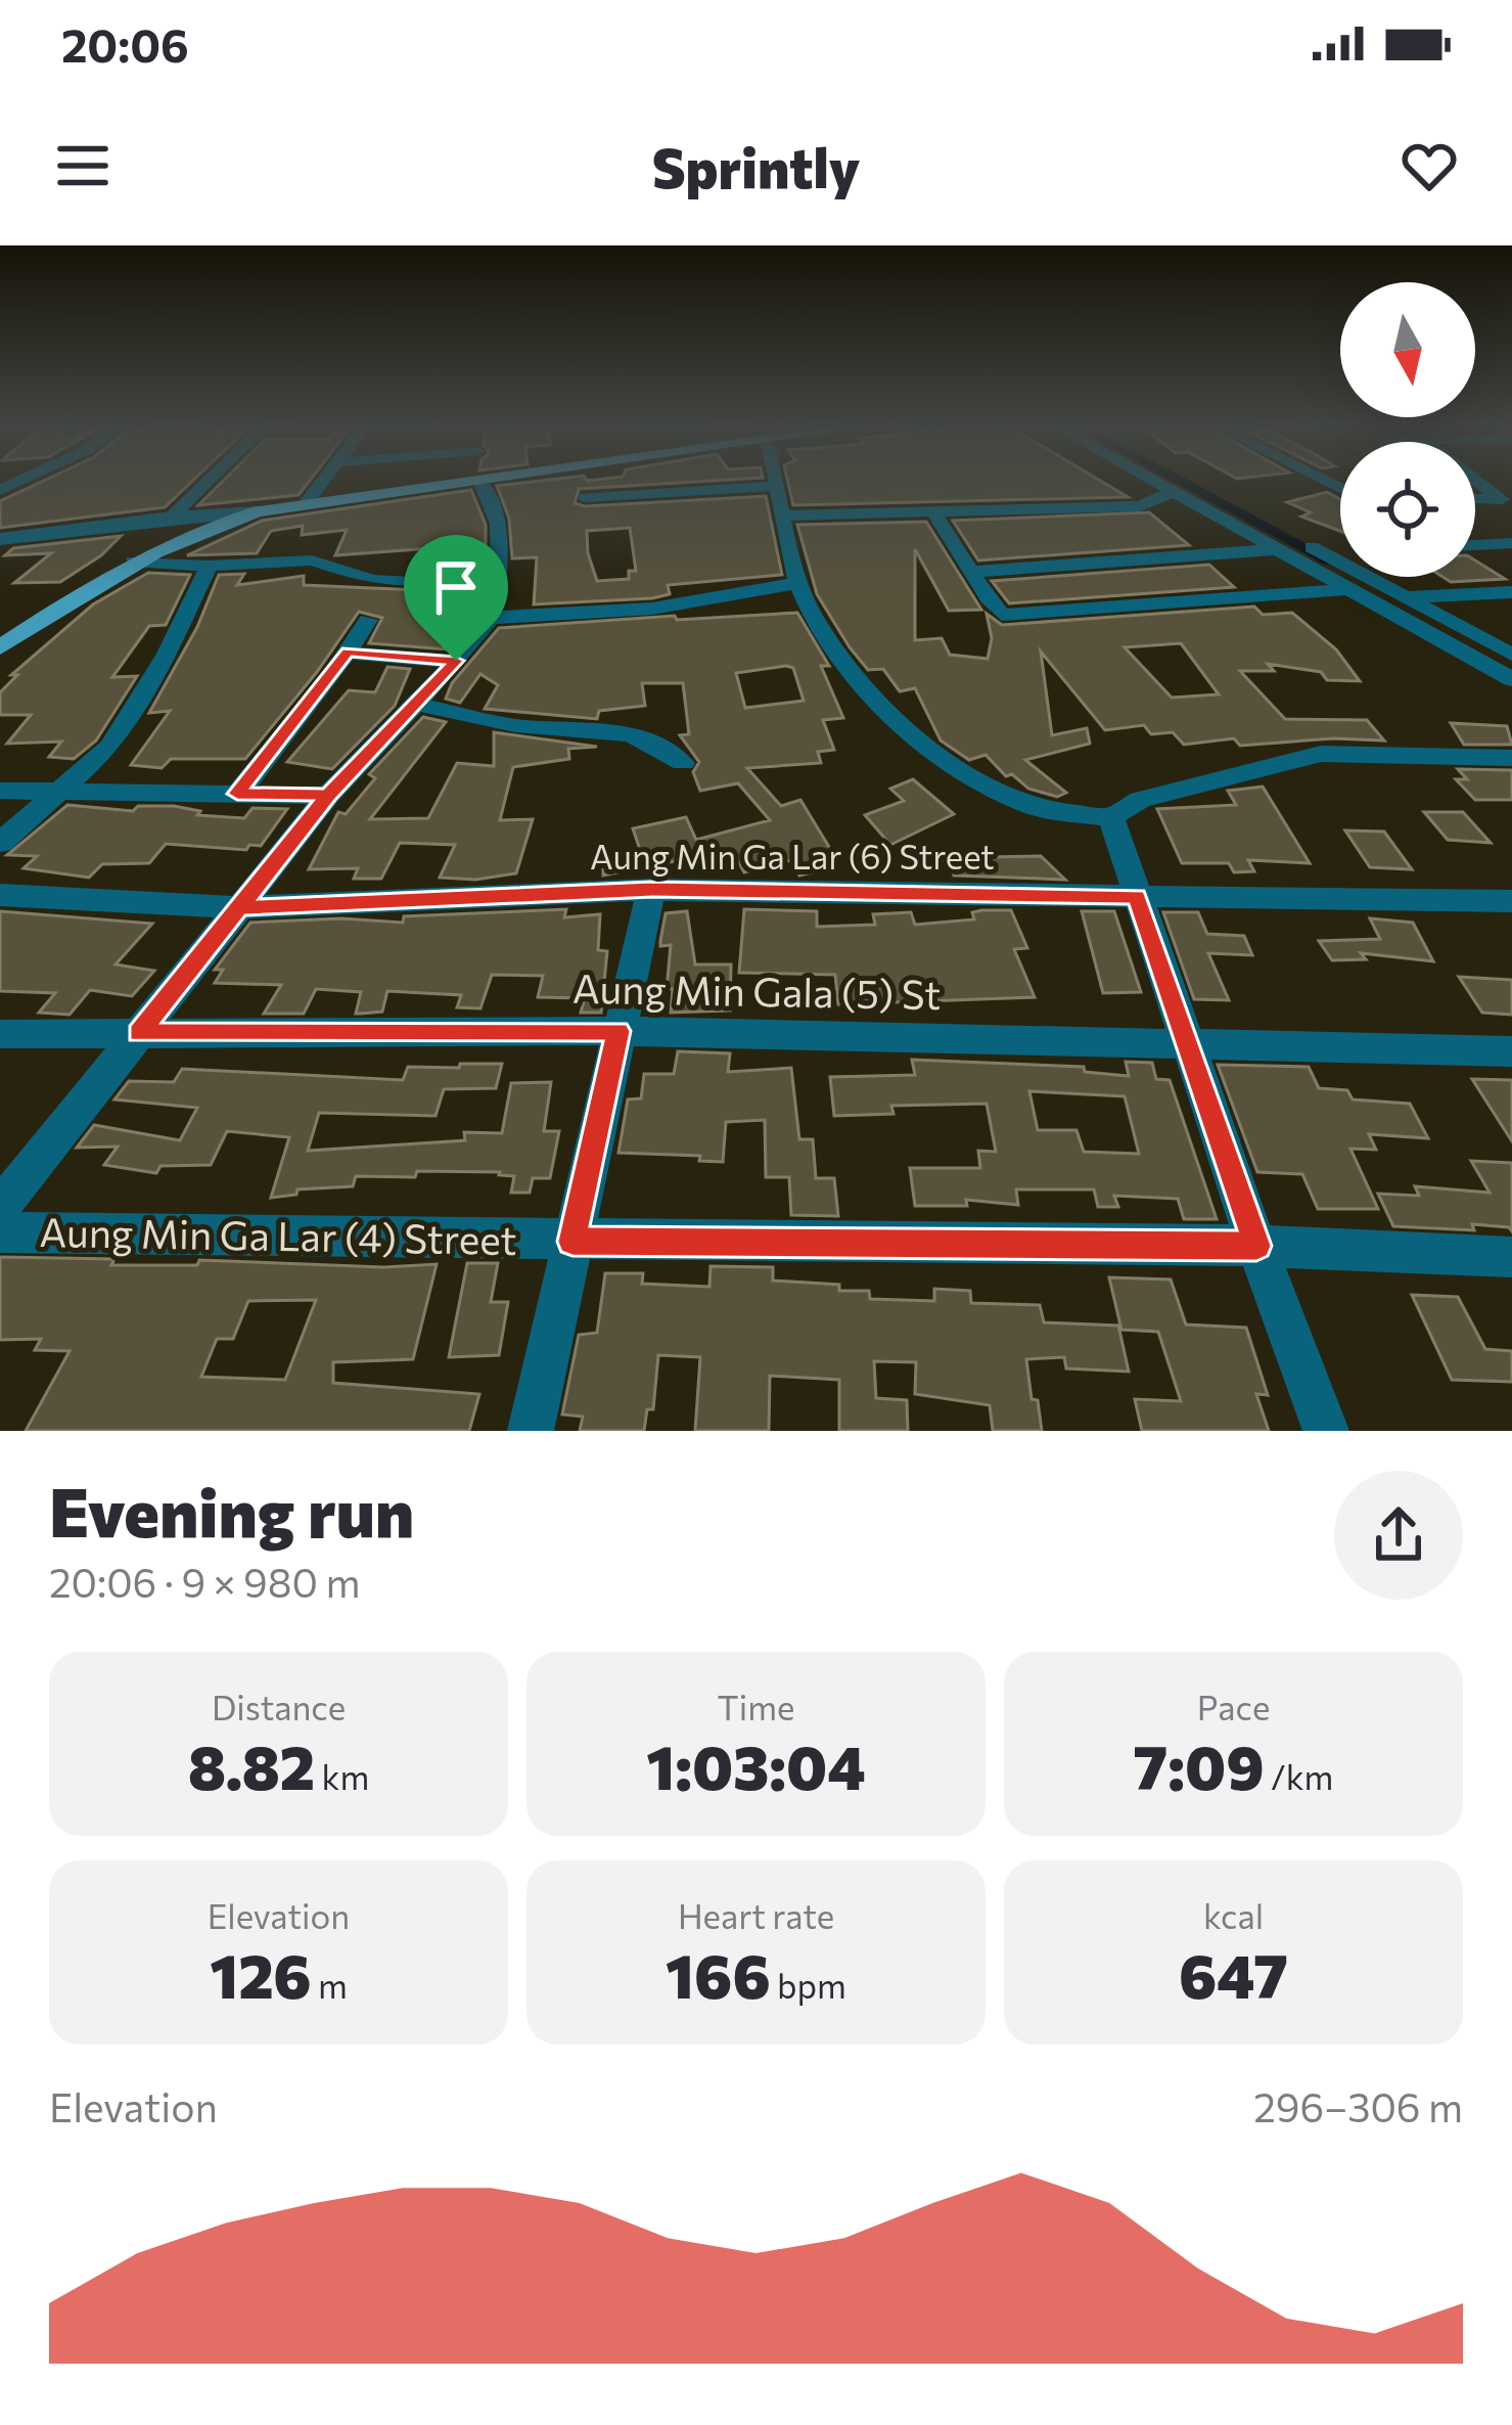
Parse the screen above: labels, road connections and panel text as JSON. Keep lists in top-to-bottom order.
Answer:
{
  "streets": {
    "street": ["Aung Min Ga Lar (6) Street", "Aung Min Gala (5) St", "Aung Min Ga Lar (4) Street"]
  },
  "north": "bottom",
  "page": {
    "status": "20:06",
    "header": "Sprintly",
    "heading": ["Evening run", "20:06 · 9 × 980 m"],
    "stats": [
      ["Distance", "8.82 km"],
      ["Time", "1:03:04"],
      ["Pace", "7:09 /km"],
      ["Elevation", "126 m"],
      ["Heart rate", "166 bpm"],
      ["kcal", "647"]
    ],
    "chart": ["Elevation", "296–306 m"]
  }
}
